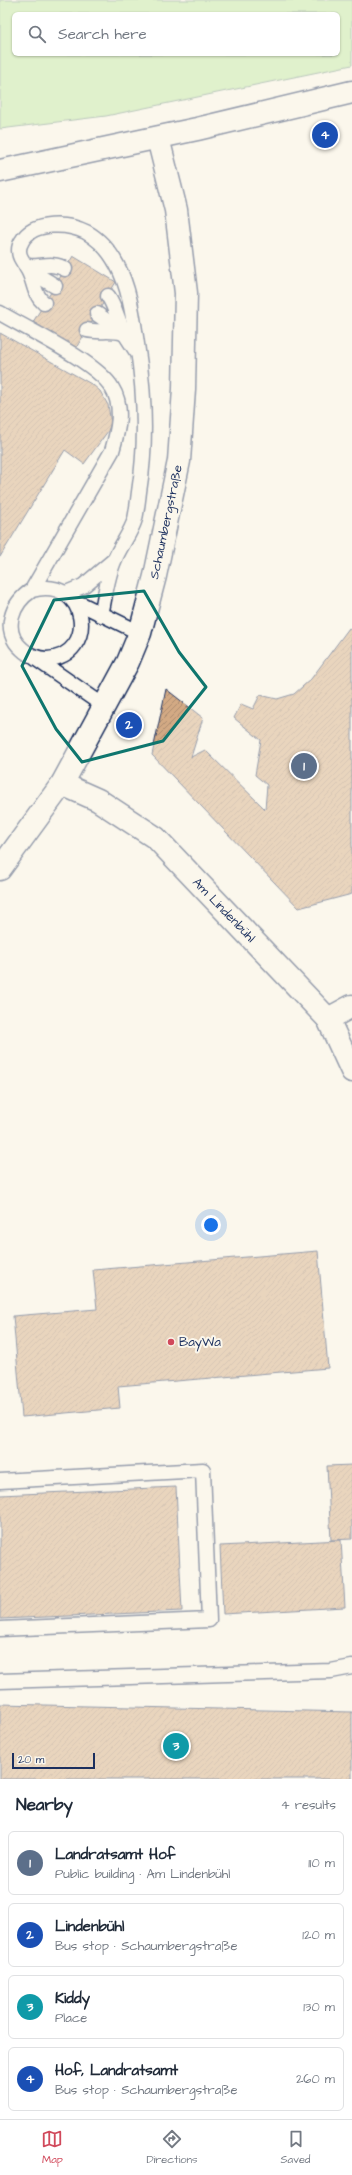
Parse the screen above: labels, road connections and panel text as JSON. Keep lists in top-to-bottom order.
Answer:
{
  "streets": {
    "street": ["Schaumbergstraße", "Am Lindenbühl"]
  },
  "crossings": [
    ["Schaumbergstraße", "Am Lindenbühl"]
  ],
  "places": ["BayWa"],
  "scale_bar": "20 m",
  "page": {
    "search": "Search here",
    "pins": [
      "4",
      "2",
      "1",
      "3"
    ],
    "scale": "20 m",
    "heading": ["Nearby", "4 results"],
    "list": [
      {
        "mark": "1",
        "name": "Landratsamt Hof",
        "note": "Public building · Am Lindenbühl",
        "value": "110 m"
      },
      {
        "mark": "2",
        "name": "Lindenbühl",
        "note": "Bus stop · Schaumbergstraße",
        "value": "120 m"
      },
      {
        "mark": "3",
        "name": "Kiddy",
        "note": "Place",
        "value": "130 m"
      },
      {
        "mark": "4",
        "name": "Hof, Landratsamt",
        "note": "Bus stop · Schaumbergstraße",
        "value": "260 m"
      }
    ],
    "nav": ["Map", "Directions", "Saved"]
  }
}
